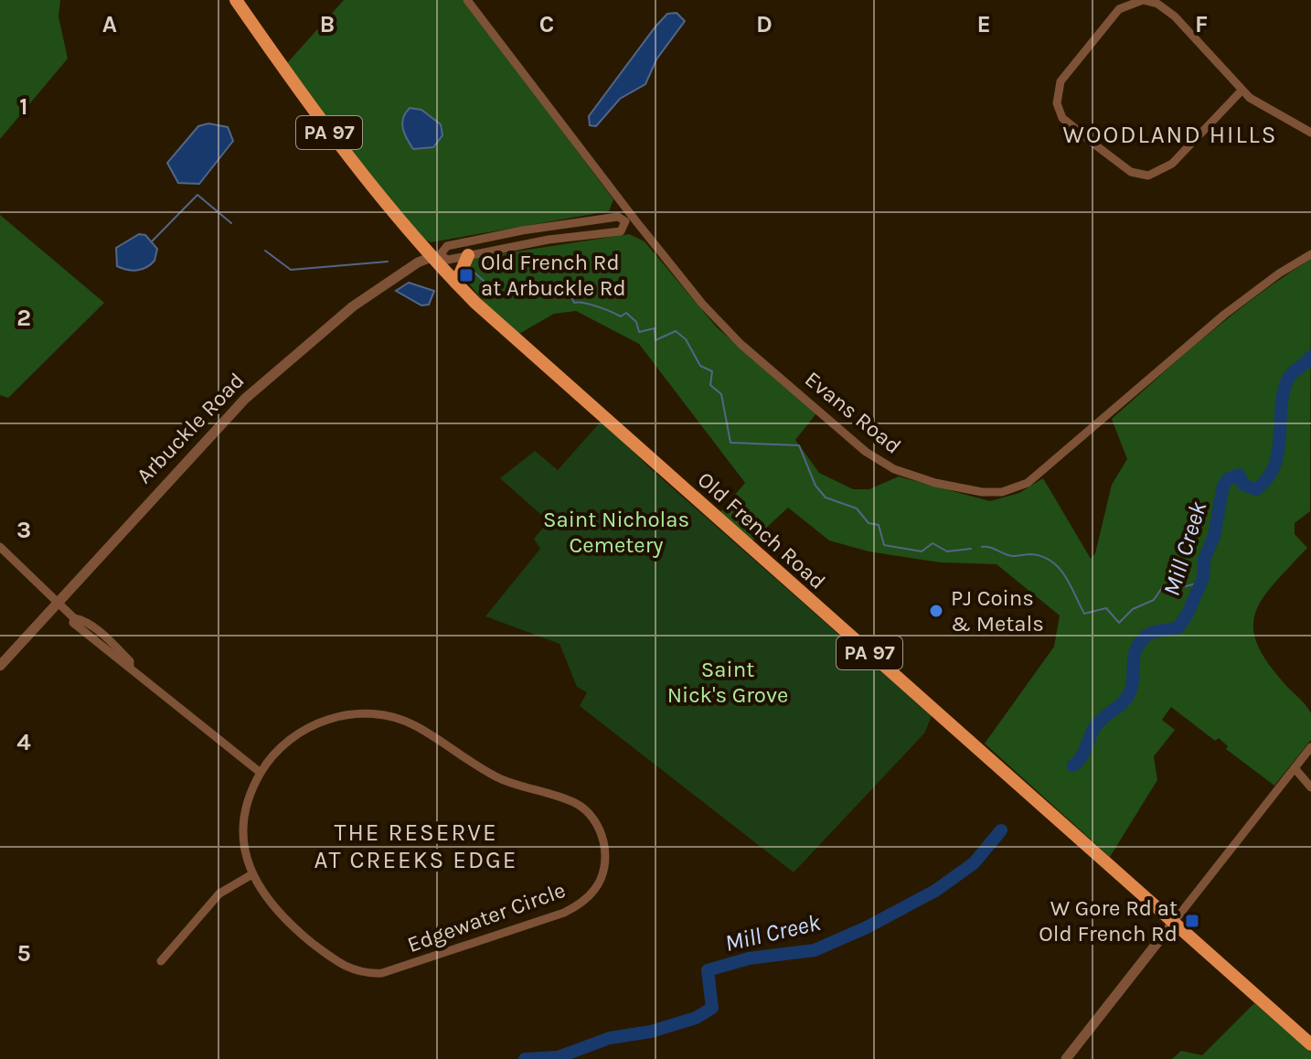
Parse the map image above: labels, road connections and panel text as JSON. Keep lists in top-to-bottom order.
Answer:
{
  "streets": {
    "main road": ["PA 97", "Old French Road"],
    "street": ["Evans Road", "Arbuckle Road", "Edgewater Circle"]
  },
  "crossings": [
    ["Evans Road", "Arbuckle Road"],
    ["Arbuckle Road", "Old French Road"]
  ],
  "districts": ["WOODLAND HILLS", "THE RESERVE AT CREEKS EDGE"],
  "water": ["Mill Creek"],
  "parks": ["Saint Nicholas Cemetery", "Saint Nick's Grove"],
  "places": {
    "transit": ["Old French Rd at Arbuckle Rd", "W Gore Rd at Old French Rd"],
    "other": ["PJ Coins & Metals"]
  },
  "grid": {
    "columns": [
      "A",
      "B",
      "C",
      "D",
      "E",
      "F"
    ],
    "rows": [
      "1",
      "2",
      "3",
      "4",
      "5"
    ]
  }
}
